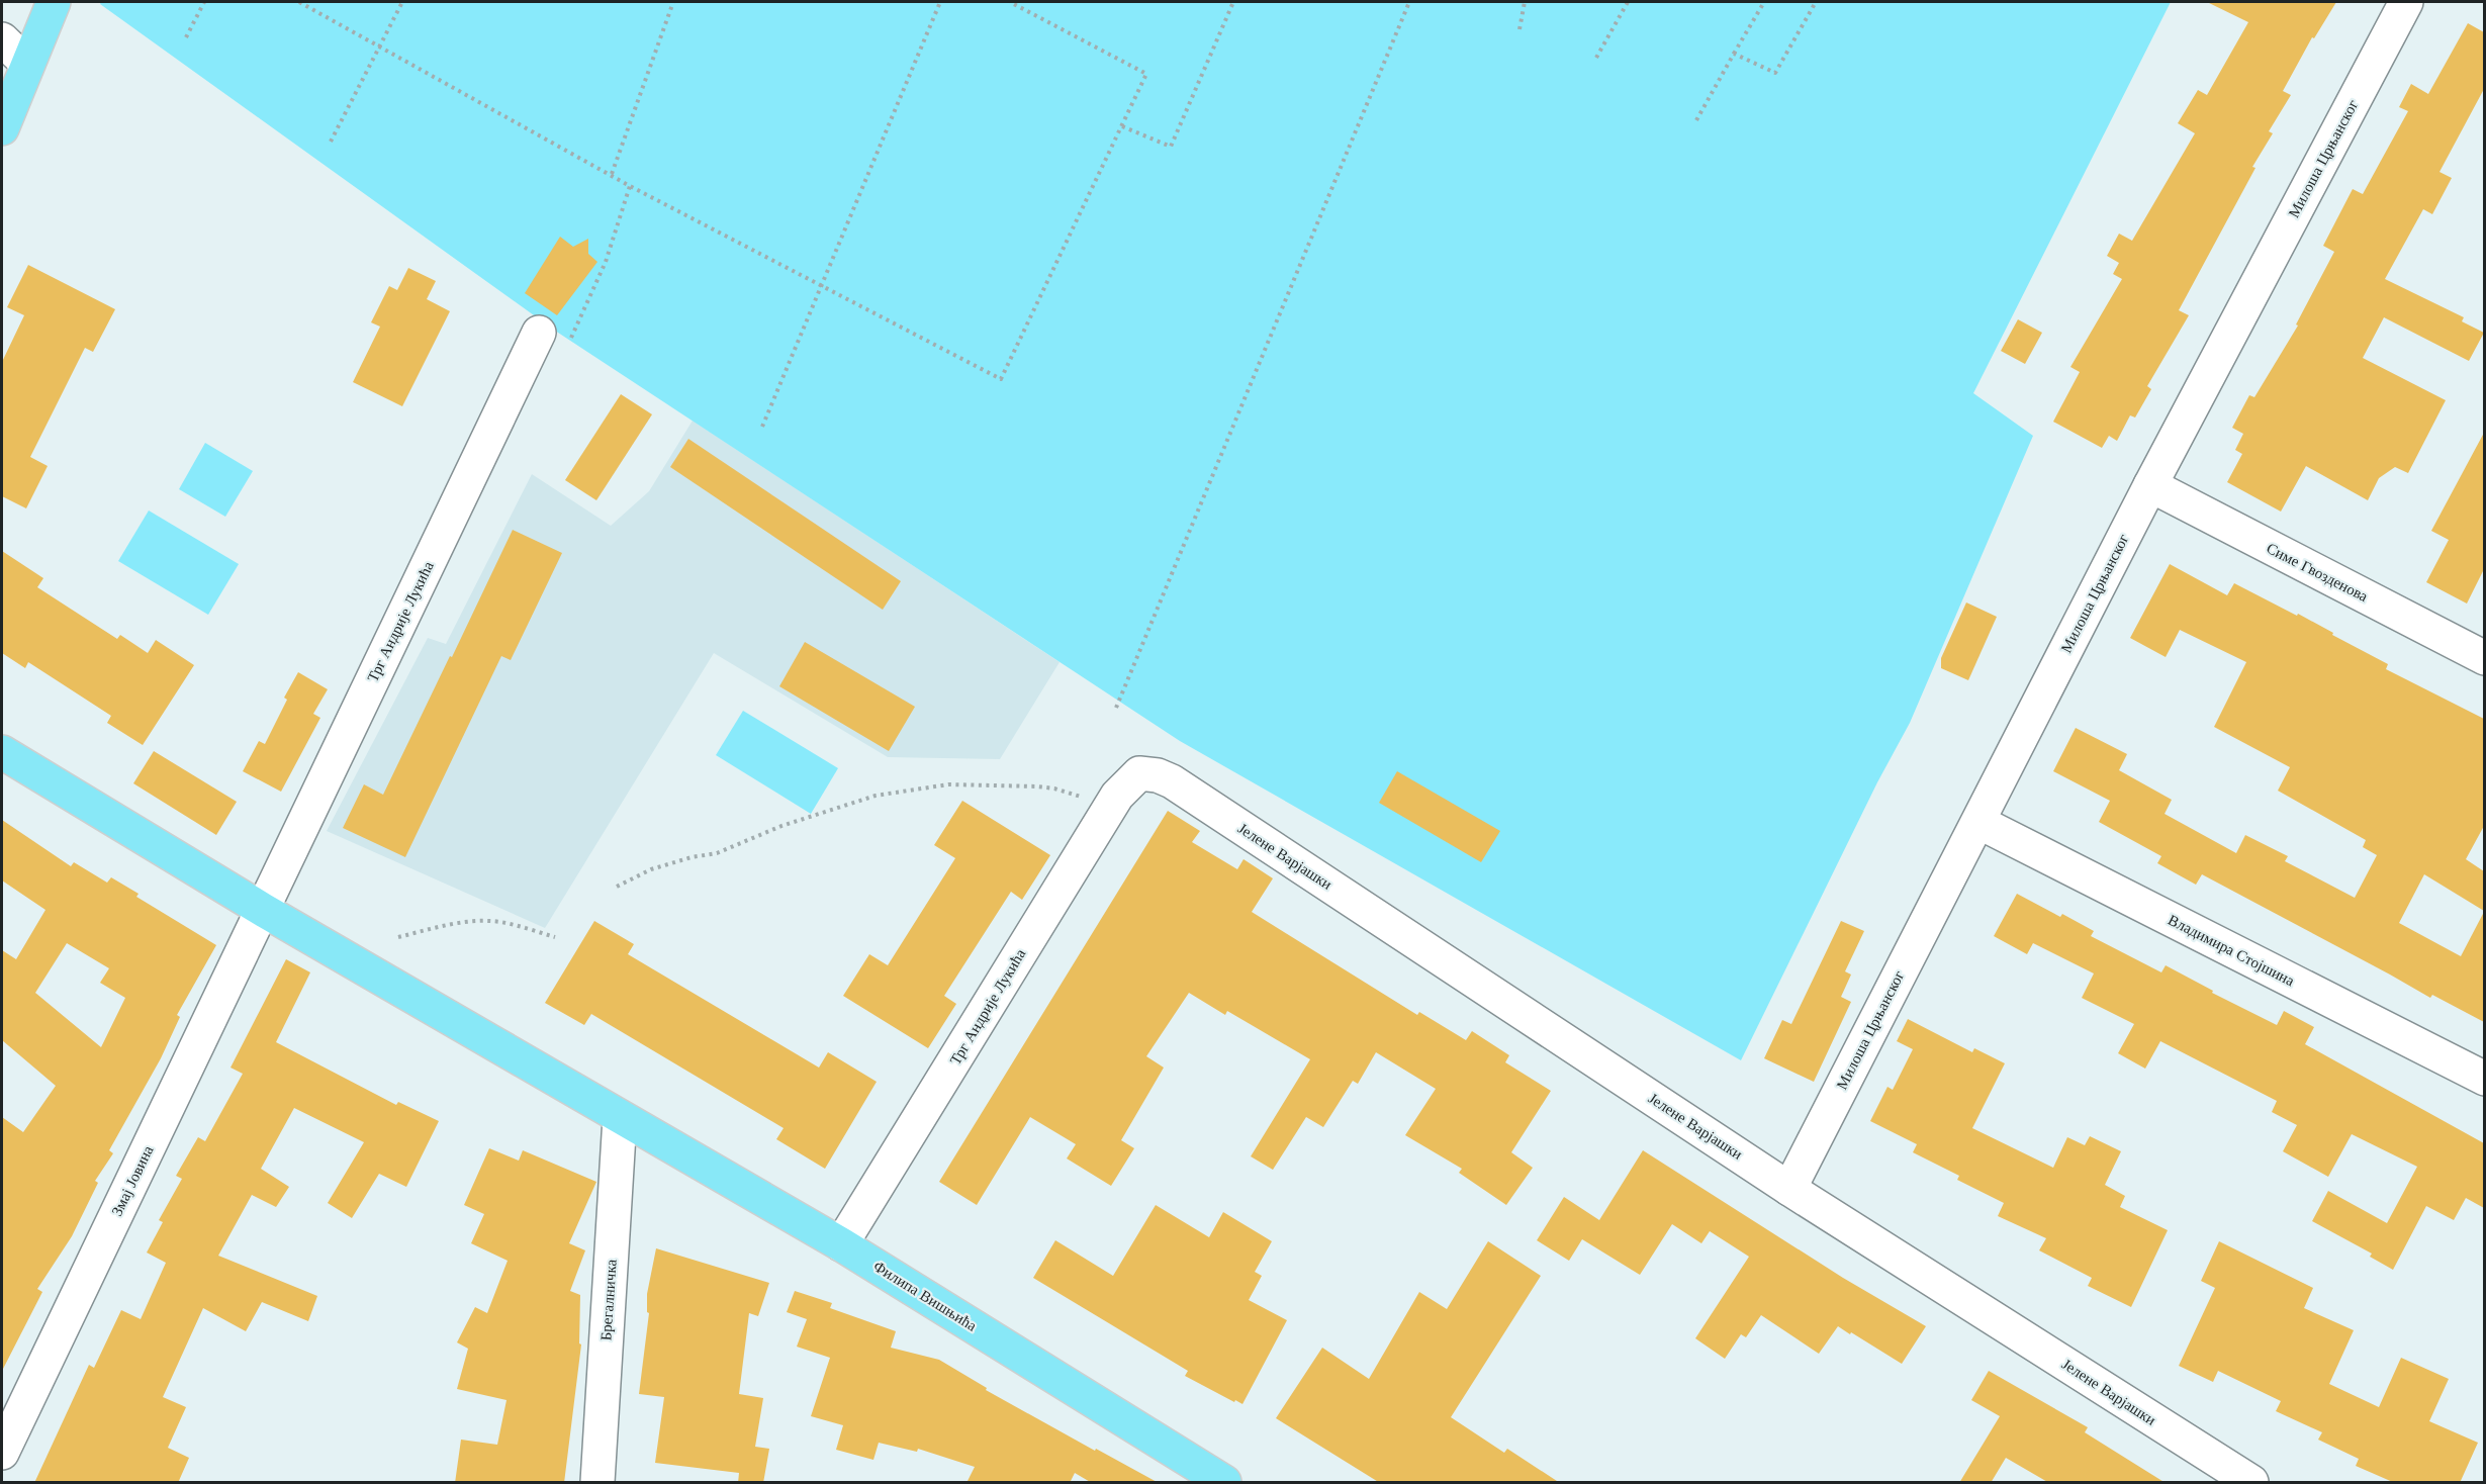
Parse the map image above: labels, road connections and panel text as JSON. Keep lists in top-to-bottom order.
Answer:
{
  "streets": {
    "main road": ["Филипа Вишњића"],
    "street": [
      "Милоша Црњанског",
      "Симе Гвозденова",
      "Трг Андрије Лукића",
      "Јелене Варјашки",
      "Владимира Стојшина",
      "Змај Јовина",
      "Брегалничка"
    ]
  },
  "crossings": [
    ["Милоша Црњанског", "Симе Гвозденова"],
    ["Милоша Црњанског", "Јелене Варјашки"],
    ["Милоша Црњанског", "Владимира Стојшина"],
    ["Трг Андрије Лукића", "Јелене Варјашки"],
    ["Трг Андрије Лукића", "Змај Јовина"],
    ["Трг Андрије Лукића", "Филипа Вишњића"],
    ["Филипа Вишњића", "Брегалничка"]
  ]
}
